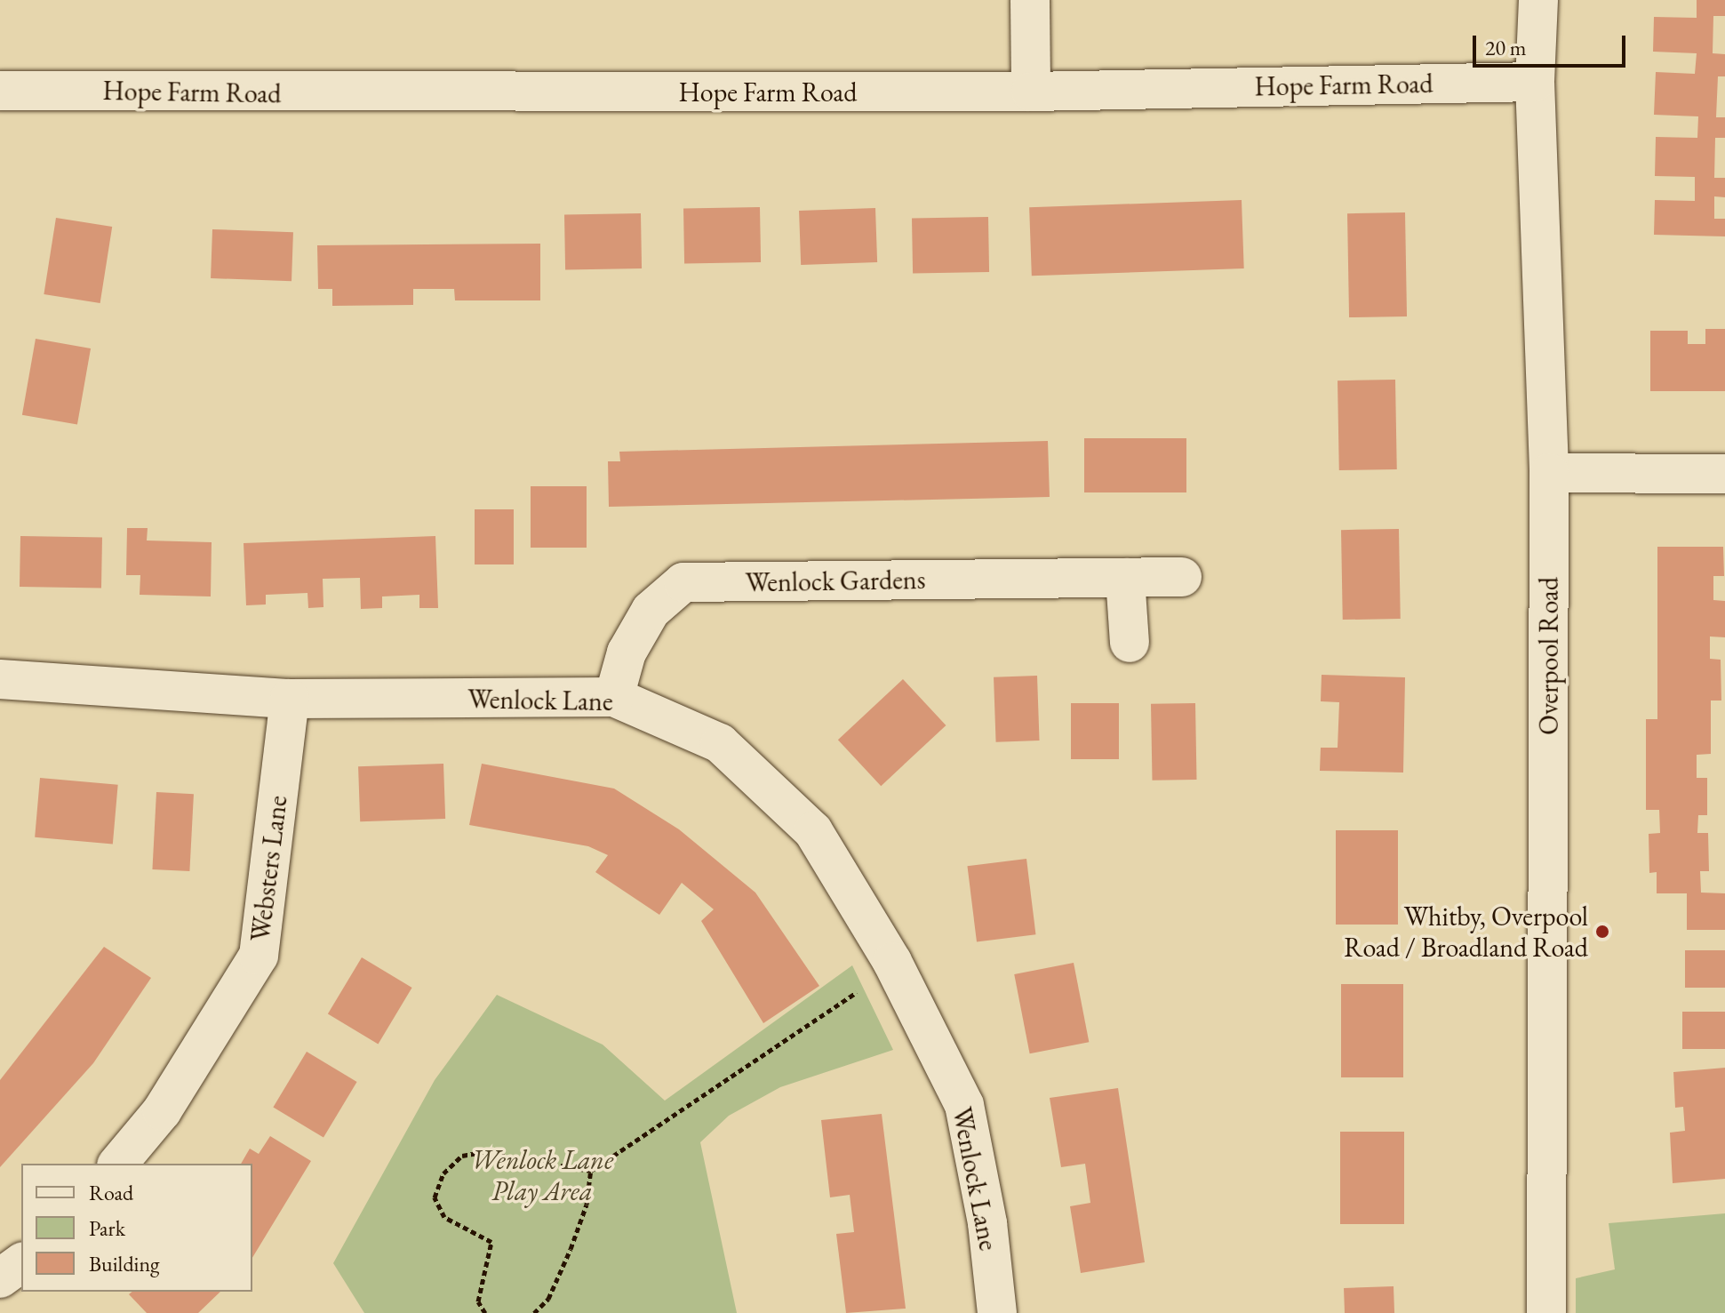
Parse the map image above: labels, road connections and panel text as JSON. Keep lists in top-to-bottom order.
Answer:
{
  "streets": {
    "street": [
      "Hope Farm Road",
      "Wenlock Gardens",
      "Overpool Road",
      "Wenlock Lane",
      "Websters Lane"
    ]
  },
  "crossings": [
    ["Hope Farm Road", "Overpool Road"],
    ["Wenlock Gardens", "Wenlock Lane"],
    ["Wenlock Lane", "Websters Lane"]
  ],
  "parks": ["Wenlock Lane Play Area"],
  "places": ["Whitby, Overpool Road / Broadland Road"],
  "legend": ["Road", "Park", "Building"],
  "scale_bar": "20 m"
}
